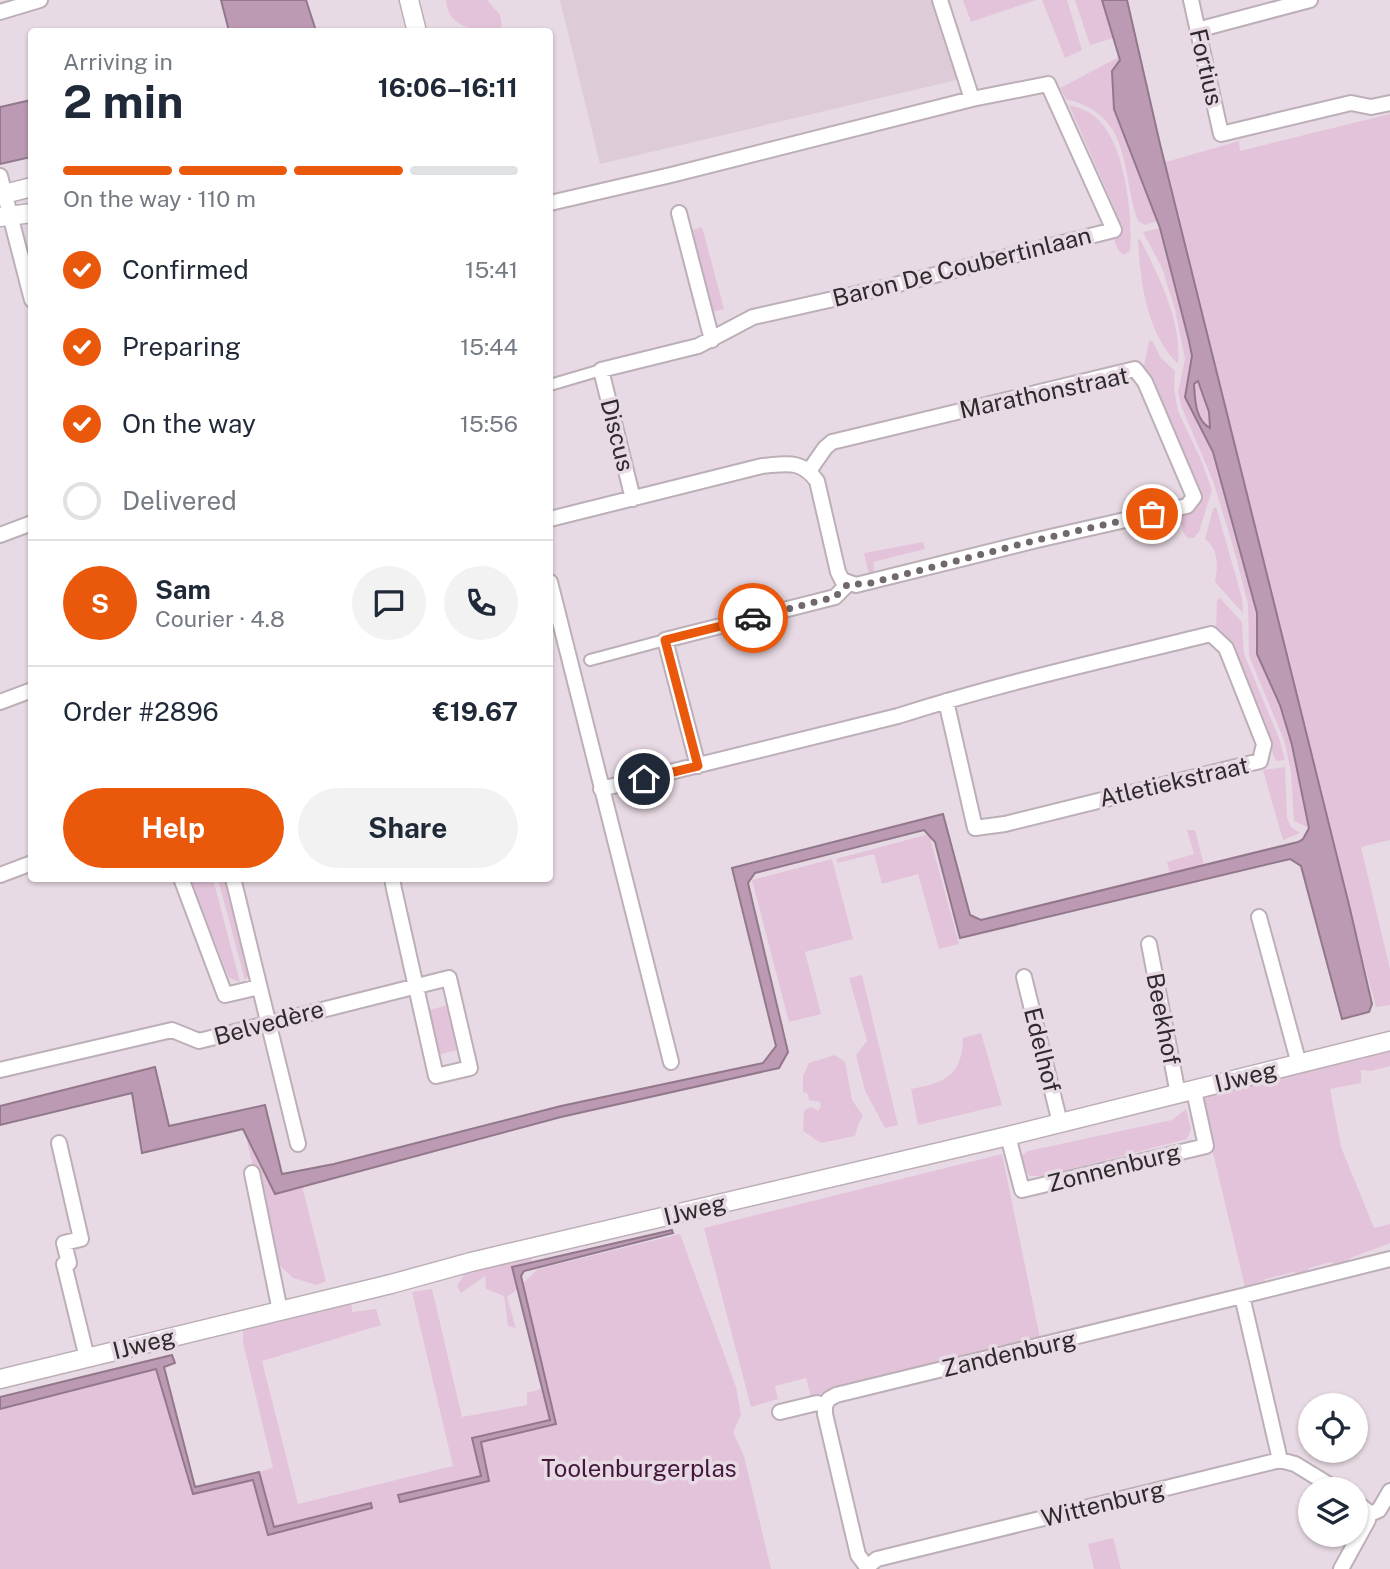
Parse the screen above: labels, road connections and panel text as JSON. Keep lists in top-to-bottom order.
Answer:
{
  "streets": {
    "street": [
      "Fortius",
      "Baron De Coubertinlaan",
      "Marathonstraat",
      "Discus",
      "Atletiekstraat",
      "Beekhof",
      "Belvedère",
      "Edelhof",
      "IJweg",
      "Zonnenburg",
      "Zandenburg",
      "Wittenburg"
    ]
  },
  "crossings": [
    ["Baron De Coubertinlaan", "Discus"],
    ["Beekhof", "IJweg"],
    ["Beekhof", "Zonnenburg"],
    ["Edelhof", "IJweg"],
    ["IJweg", "Zonnenburg"]
  ],
  "parks": ["Toolenburgerplas"],
  "page": {
    "heading": ["2 min", "Arriving in", "16:06–16:11"],
    "panel": [
      "Sam",
      "Courier · 4.8",
      "Order #2896",
      "€19.67"
    ],
    "bar": "On the way · 110 m",
    "list": [
      ["Confirmed", "15:41"],
      ["Preparing", "15:44"],
      ["On the way", "15:56"],
      "Delivered"
    ],
    "round": "S",
    "buttons": ["Help", "Share"]
  }
}
